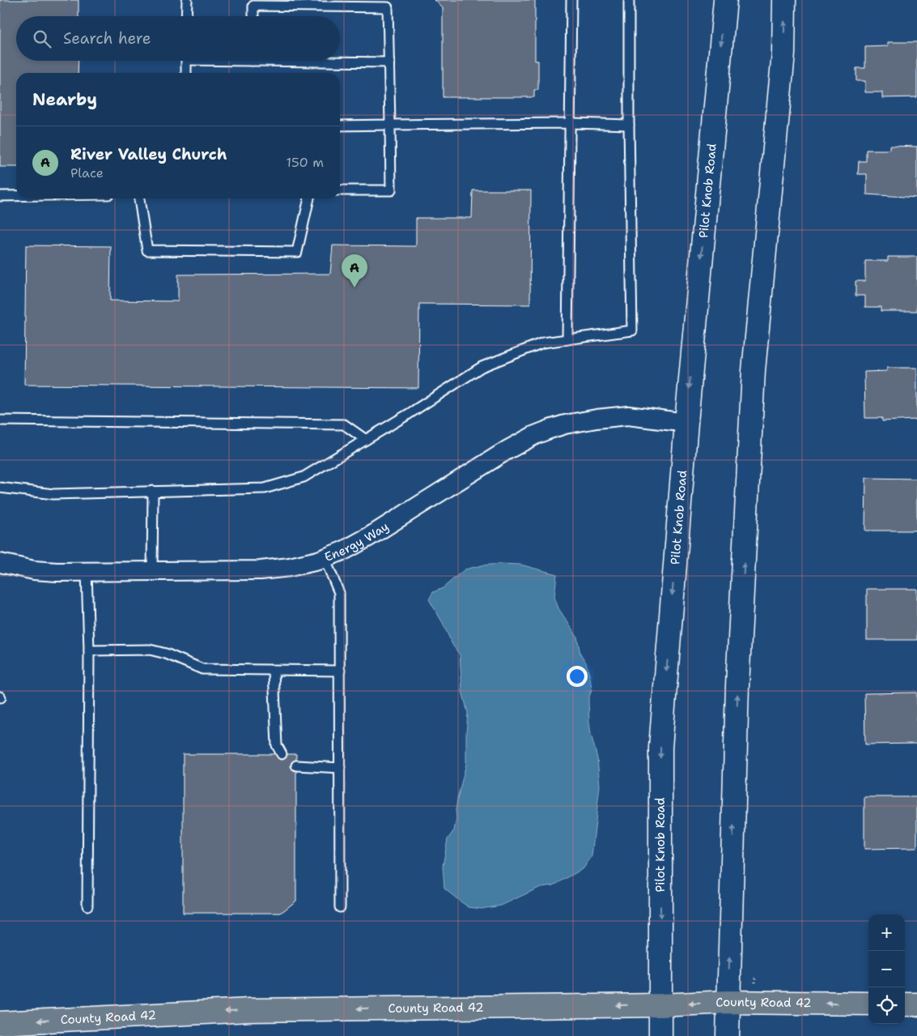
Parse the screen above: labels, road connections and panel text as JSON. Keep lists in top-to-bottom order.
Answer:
{
  "streets": {
    "highway": ["County Road 42"],
    "main road": ["Pilot Knob Road"],
    "street": ["Energy Way"]
  },
  "crossings": [
    ["Pilot Knob Road", "Energy Way"],
    ["Pilot Knob Road", "County Road 42"]
  ],
  "one_way": ["County Road 42"],
  "page": {
    "search": "Search here",
    "heading": "Nearby",
    "list": [
      {
        "mark": "A",
        "name": "River Valley Church",
        "note": "Place",
        "value": "150 m"
      }
    ],
    "pins": "A",
    "map_buttons": ["+", "−"]
  }
}
